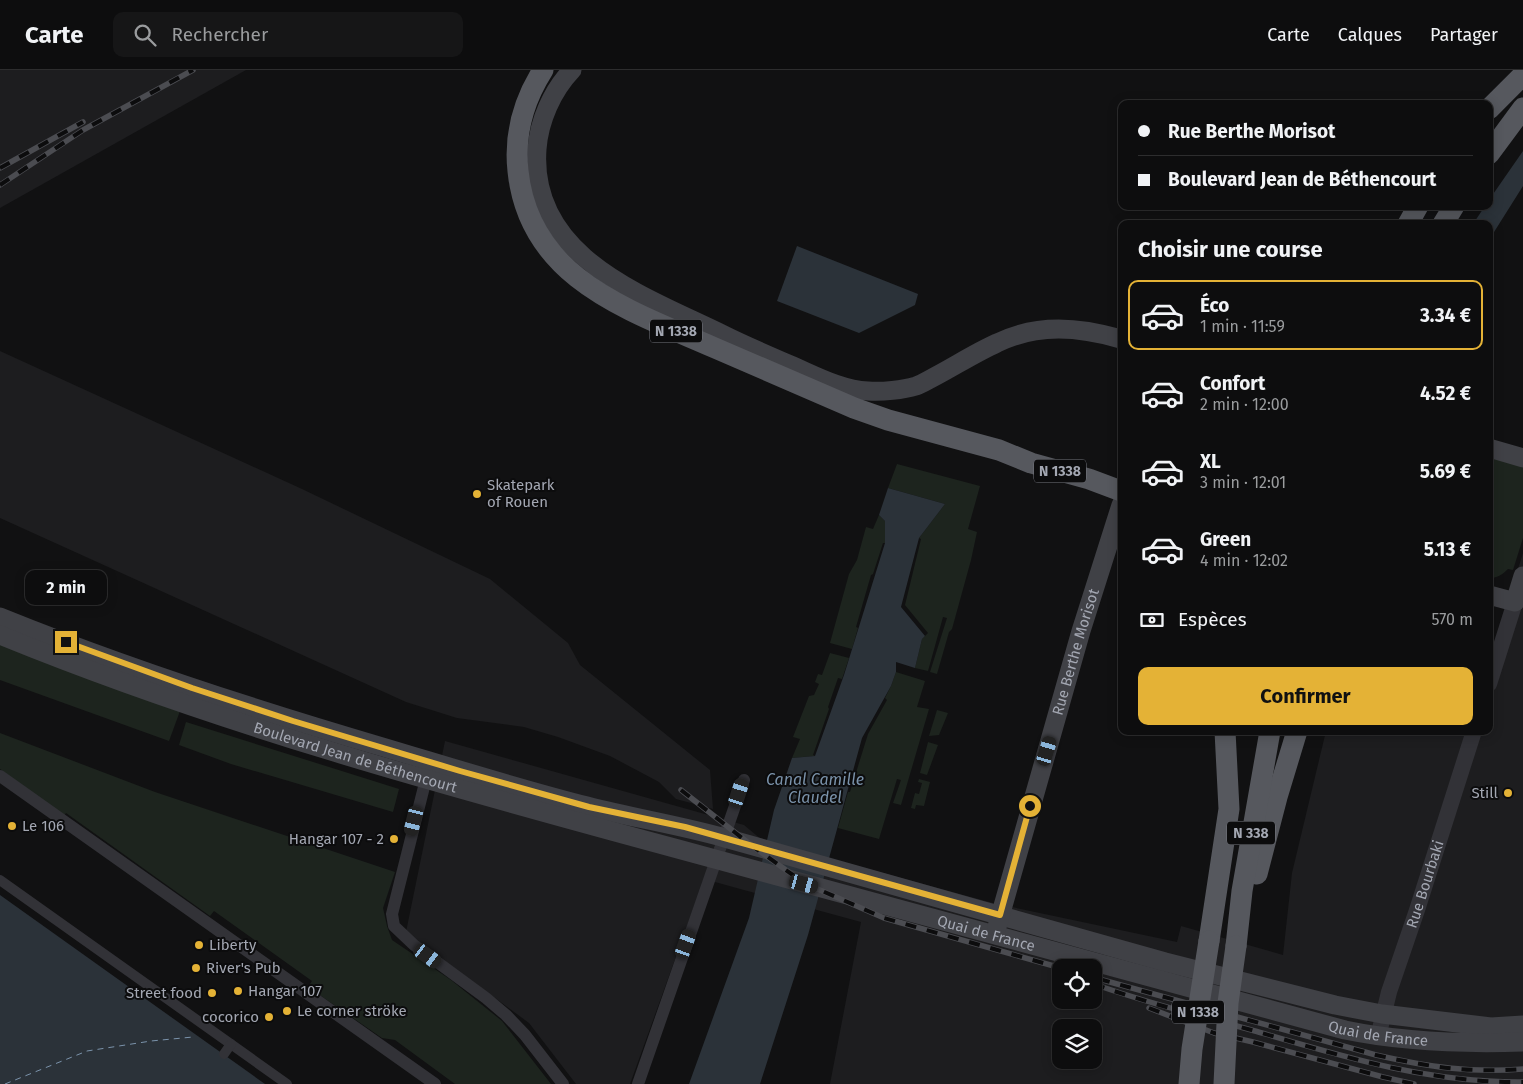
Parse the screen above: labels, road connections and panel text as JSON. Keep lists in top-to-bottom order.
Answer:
{
  "streets": {
    "highway": ["N 1338", "N 338"],
    "main road": ["Rue Berthe Morisot", "Boulevard Jean de Béthencourt", "Quai de France"],
    "street": ["Rue Bourbaki"]
  },
  "crossings": [
    ["N 1338", "N 338"],
    ["Rue Berthe Morisot", "Quai de France"],
    ["Boulevard Jean de Béthencourt", "Quai de France"],
    ["Rue Bourbaki", "Quai de France"]
  ],
  "water": ["Canal Camille Claudel"],
  "places": [
    "Skatepark of Rouen",
    "Still",
    "Le 106",
    "Hangar 107 - 2",
    "Liberty",
    "River's Pub",
    "Hangar 107",
    "Street food",
    "Le corner ströke",
    "cocorico"
  ],
  "page": {
    "header": "Carte",
    "search": "Rechercher",
    "nav": ["Carte", "Calques", "Partager"],
    "banner": ["Rue Berthe Morisot", "Boulevard Jean de Béthencourt"],
    "heading": "Choisir une course",
    "list": [
      {
        "name": "Éco",
        "note": "1 min · 11:59",
        "value": "3.34 €"
      },
      {
        "name": "Confort",
        "note": "2 min · 12:00",
        "value": "4.52 €"
      },
      {
        "name": "XL",
        "note": "3 min · 12:01",
        "value": "5.69 €"
      },
      {
        "name": "Green",
        "note": "4 min · 12:02",
        "value": "5.13 €"
      }
    ],
    "bubble": "2 min",
    "pay": ["Espèces", "570 m"],
    "buttons": "Confirmer"
  }
}
